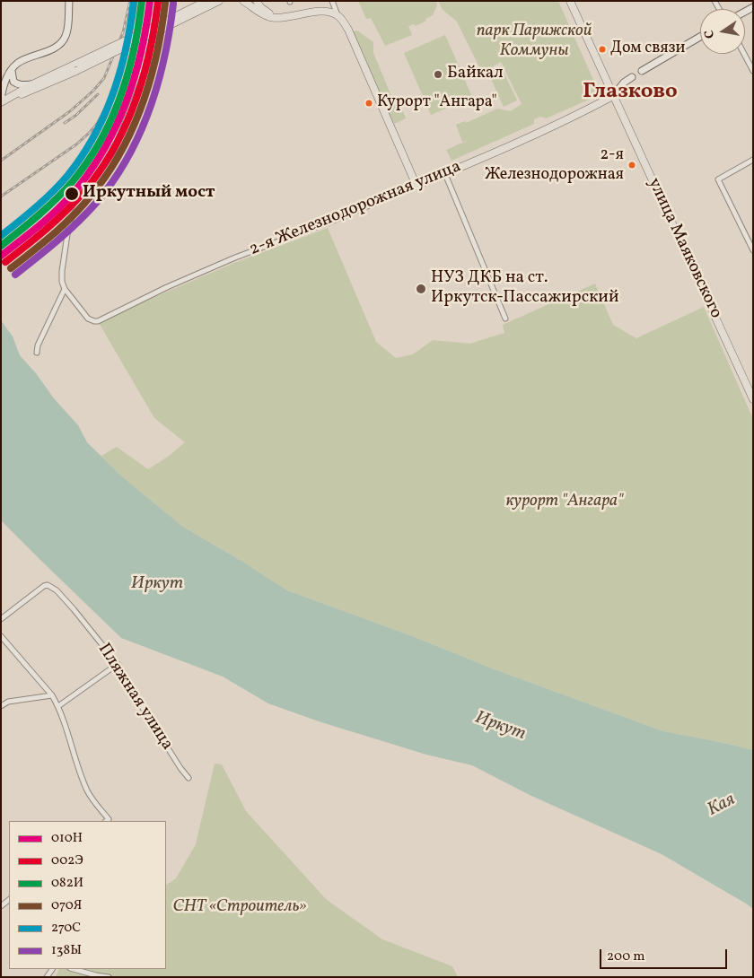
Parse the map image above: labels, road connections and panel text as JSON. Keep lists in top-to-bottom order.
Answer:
{
  "streets": {
    "main road": ["2-я Железнодорожная улица", "улица Маяковского"],
    "street": ["Пляжная улица"]
  },
  "crossings": [
    ["2-я Железнодорожная улица", "улица Маяковского"]
  ],
  "districts": ["Глазково"],
  "water": ["Иркут", "Кая"],
  "parks": ["парк Парижской Коммуны", "курорт \"Ангара\"", "СНТ «Строитель»"],
  "places": [
    "Дом связи",
    "Байкал",
    "Курорт \"Ангара\"",
    "2-я Железнодорожная",
    "Иркутный мост",
    "НУЗ ДКБ на ст. Иркутск-Пассажирский"
  ],
  "lines": [
    "transit line 010Н",
    "transit line 082И",
    "transit line 270С",
    "transit line 002Э",
    "transit line 070Я",
    "transit line 138Ы"
  ],
  "legend": [
    "010Н",
    "002Э",
    "082И",
    "070Я",
    "270С",
    "138Ы"
  ],
  "scale_bar": "200 m",
  "north": "left"
}
